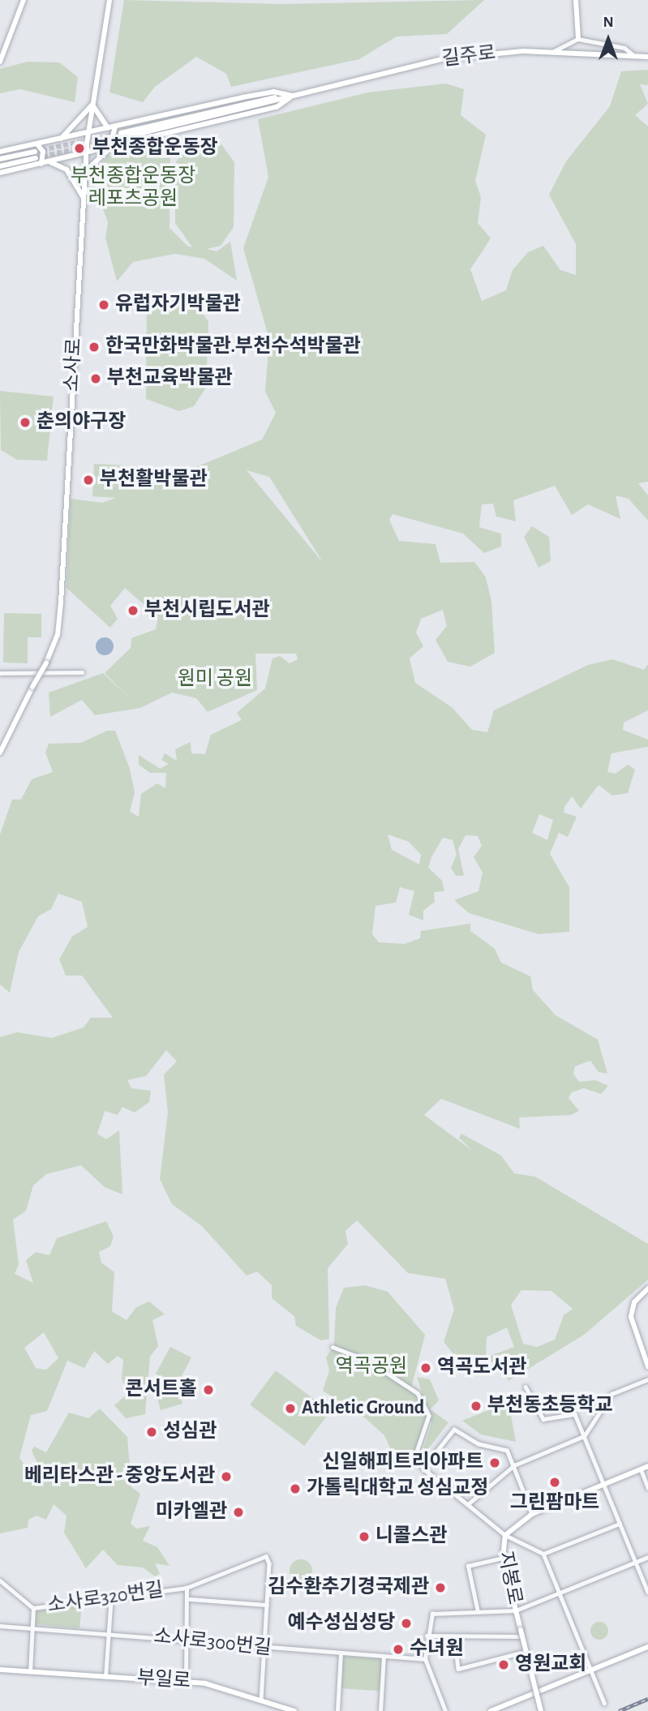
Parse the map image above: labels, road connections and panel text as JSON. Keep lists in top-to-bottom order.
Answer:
{
  "streets": {
    "street": [
      "길주로",
      "소사로",
      "지봉로",
      "소사로320번길",
      "소사로300번길",
      "부일로"
    ]
  },
  "crossings": [
    ["길주로", "소사로"]
  ],
  "parks": ["부천종합운동장 레포츠공원", "원미 공원", "역곡공원"],
  "places": [
    "부천종합운동장",
    "유럽자기박물관",
    "한국만화박물관.부천수석박물관",
    "부천교육박물관",
    "춘의야구장",
    "부천활박물관",
    "부천시립도서관",
    "역곡도서관",
    "콘서트홀",
    "부천동초등학교",
    "Athletic Ground",
    "성심관",
    "신일해피트리아파트",
    "베리타스관 - 중앙도서관",
    "그린팜마트",
    "가톨릭대학교 성심교정",
    "미카엘관",
    "니콜스관",
    "김수환추기경국제관",
    "예수성심성당",
    "수녀원",
    "영원교회"
  ],
  "north": "top"
}
